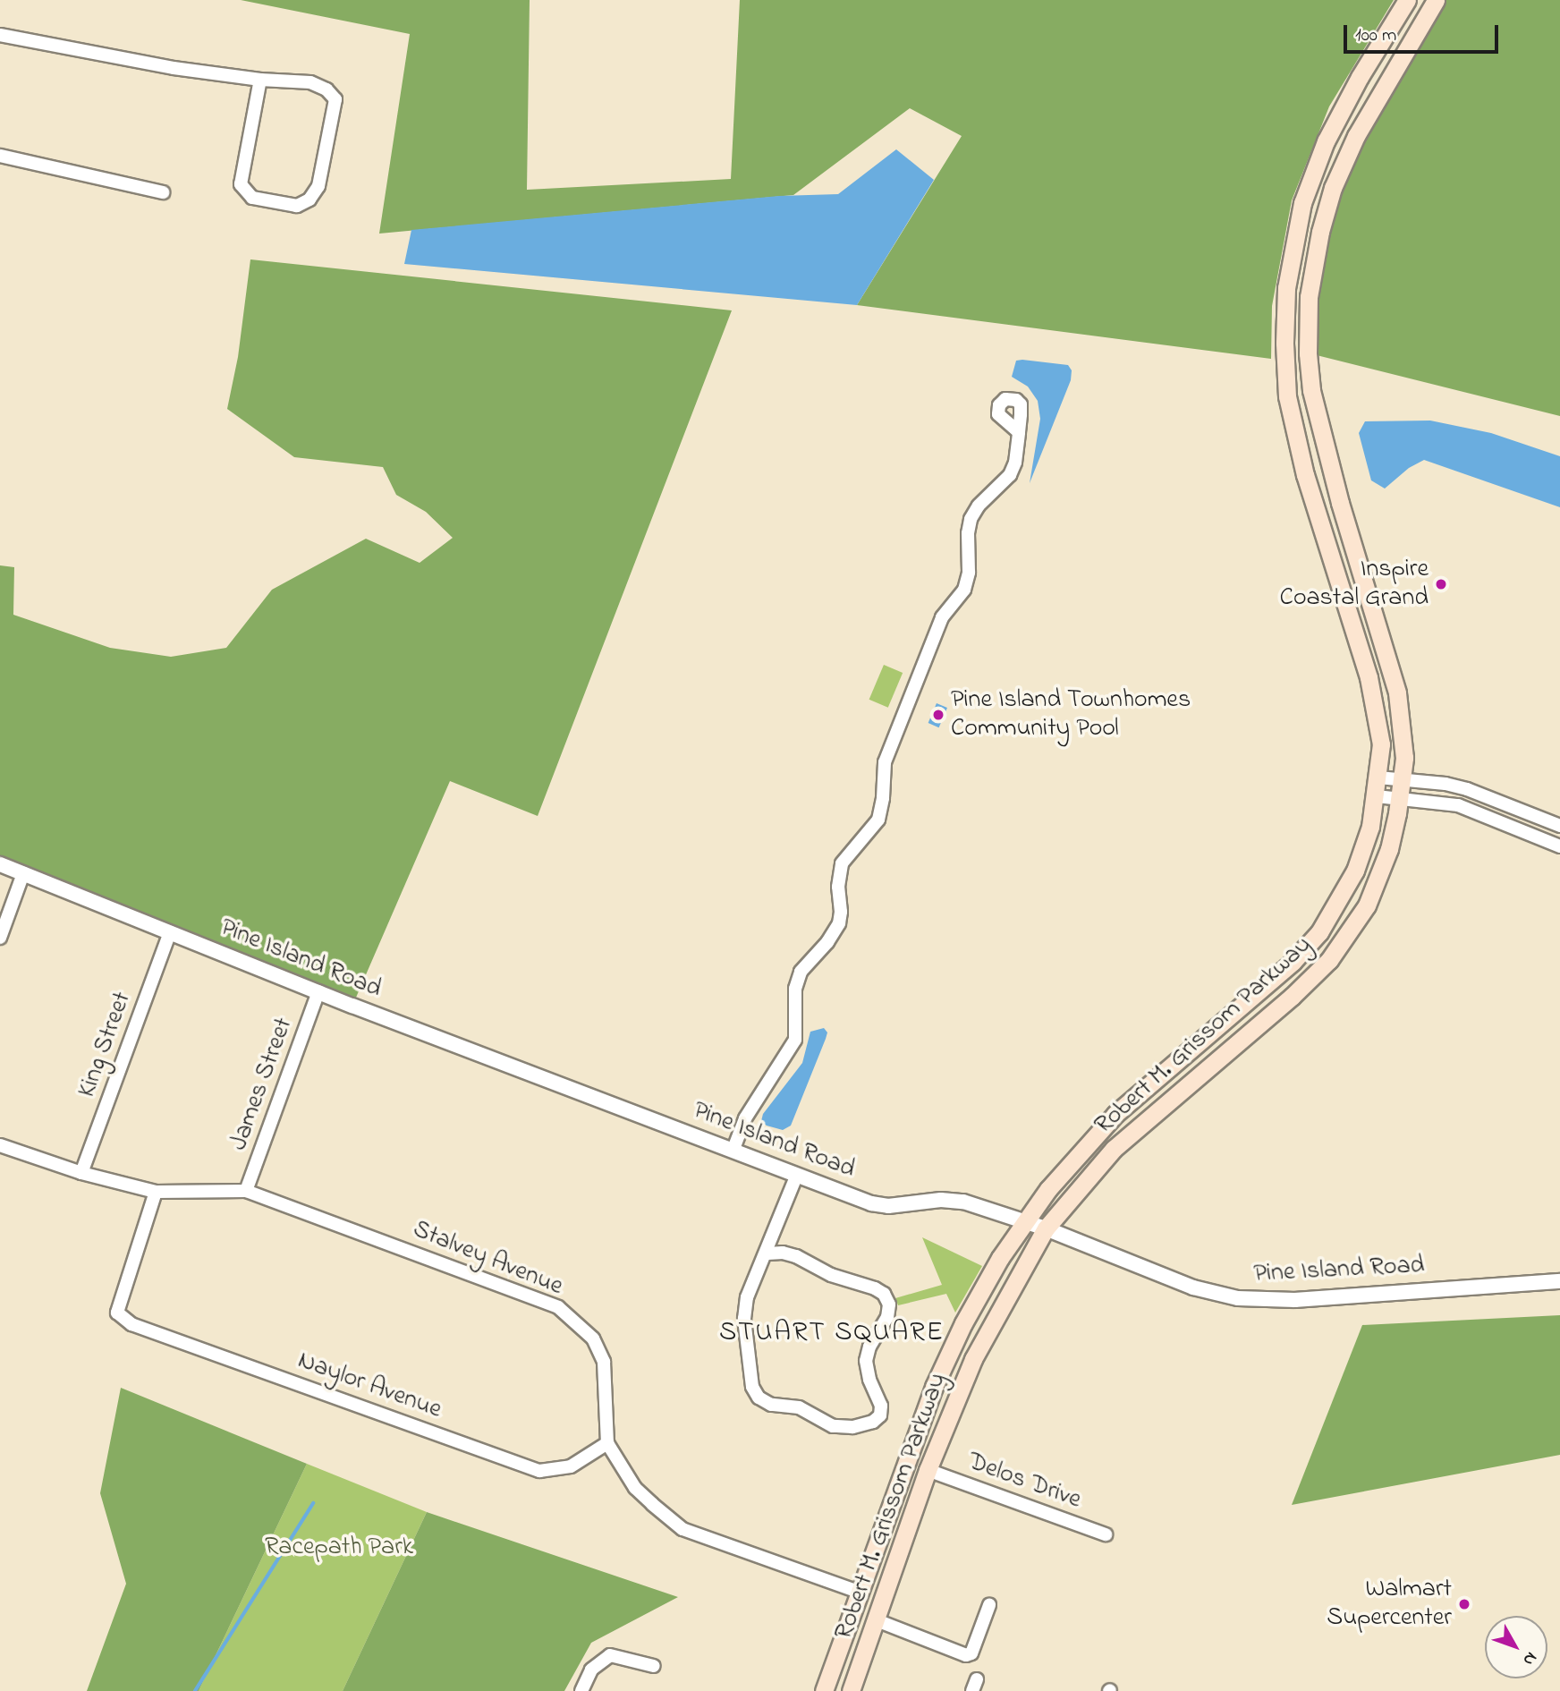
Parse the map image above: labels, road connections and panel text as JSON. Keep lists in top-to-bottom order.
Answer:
{
  "streets": {
    "main road": ["Robert M. Grissom Parkway"],
    "street": [
      "Pine Island Road",
      "King Street",
      "James Street",
      "Stalvey Avenue",
      "Naylor Avenue",
      "Delos Drive"
    ]
  },
  "crossings": [
    ["Pine Island Road", "Robert M. Grissom Parkway"],
    ["Pine Island Road", "King Street"],
    ["Pine Island Road", "James Street"],
    ["Robert M. Grissom Parkway", "Stalvey Avenue"],
    ["Robert M. Grissom Parkway", "Delos Drive"],
    ["King Street", "Stalvey Avenue"],
    ["James Street", "Stalvey Avenue"],
    ["Stalvey Avenue", "Naylor Avenue"]
  ],
  "districts": ["STUART SQUARE"],
  "parks": ["Racepath Park"],
  "places": ["Inspire Coastal Grand", "Pine Island Townhomes Community Pool", "Walmart Supercenter"],
  "scale_bar": "100 m",
  "north": "bottom right"
}
